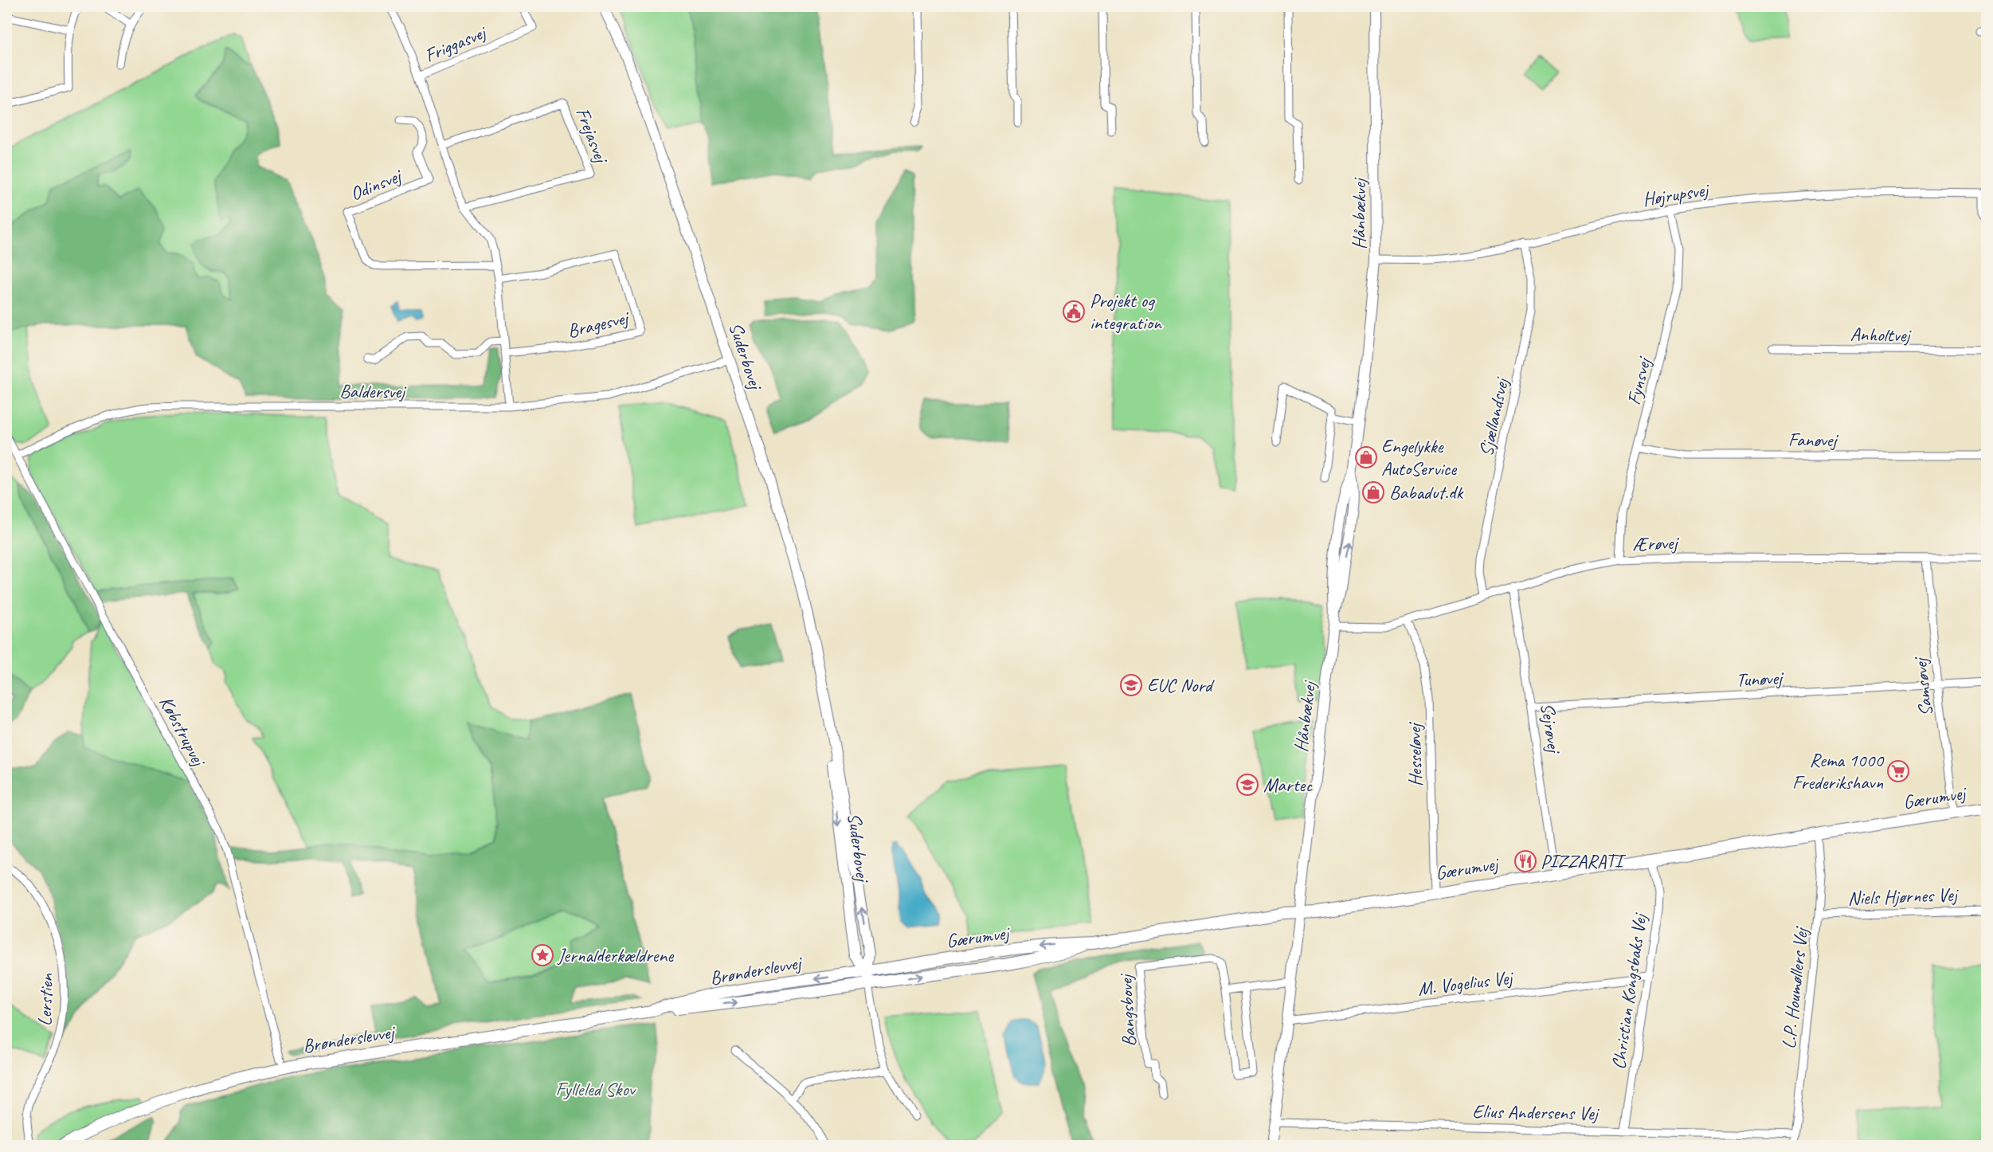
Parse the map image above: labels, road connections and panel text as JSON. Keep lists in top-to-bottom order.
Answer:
{
  "streets": {
    "main road": ["Gærumvej", "Brønderslevvej"],
    "street": [
      "Friggasvej",
      "Frejasvej",
      "Odinsvej",
      "Højrupsvej",
      "Hånbækvej",
      "Bragesvej",
      "Anholtvej",
      "Suderbovej",
      "Fynsvej",
      "Baldersvej",
      "Sjællandsvej",
      "Fanøvej",
      "Ærøvej",
      "Tunøvej",
      "Samsøvej",
      "Sejrøvej",
      "Købstrupvej",
      "Hesseløvej",
      "Niels Hjørnes Vej",
      "M. Vogelius Vej",
      "L.P. Houmøllers Vej",
      "Christian Kongsbaks Vej",
      "Lerstien",
      "Bangsbovej",
      "Elius Andersens Vej"
    ]
  },
  "crossings": [
    ["Højrupsvej", "Hånbækvej"],
    ["Højrupsvej", "Fynsvej"],
    ["Højrupsvej", "Sjællandsvej"],
    ["Hånbækvej", "Ærøvej"],
    ["Hånbækvej", "Gærumvej"],
    ["Suderbovej", "Baldersvej"],
    ["Suderbovej", "Gærumvej"],
    ["Suderbovej", "Brønderslevvej"],
    ["Fynsvej", "Fanøvej"],
    ["Fynsvej", "Ærøvej"],
    ["Baldersvej", "Købstrupvej"],
    ["Sjællandsvej", "Ærøvej"],
    ["Ærøvej", "Samsøvej"],
    ["Ærøvej", "Sejrøvej"],
    ["Ærøvej", "Hesseløvej"],
    ["Tunøvej", "Samsøvej"],
    ["Tunøvej", "Sejrøvej"],
    ["Samsøvej", "Gærumvej"],
    ["Sejrøvej", "Gærumvej"],
    ["Hesseløvej", "Gærumvej"],
    ["Gærumvej", "Brønderslevvej"],
    ["Gærumvej", "L.P. Houmøllers Vej"],
    ["Gærumvej", "Christian Kongsbaks Vej"],
    ["Niels Hjørnes Vej", "L.P. Houmøllers Vej"],
    ["M. Vogelius Vej", "Christian Kongsbaks Vej"],
    ["L.P. Houmøllers Vej", "Elius Andersens Vej"],
    ["Christian Kongsbaks Vej", "Elius Andersens Vej"]
  ],
  "parks": ["Fylleled Skov"],
  "places": {
    "public building": ["Projekt og integration"],
    "shop": ["Engelykke AutoService", "Babadut.dk"],
    "school or university": ["EUC Nord", "Martec"],
    "supermarket": ["Rema 1000 Frederikshavn"],
    "restaurant": ["PIZZARATI"],
    "place": ["Jernalderkældrene"]
  }
}
